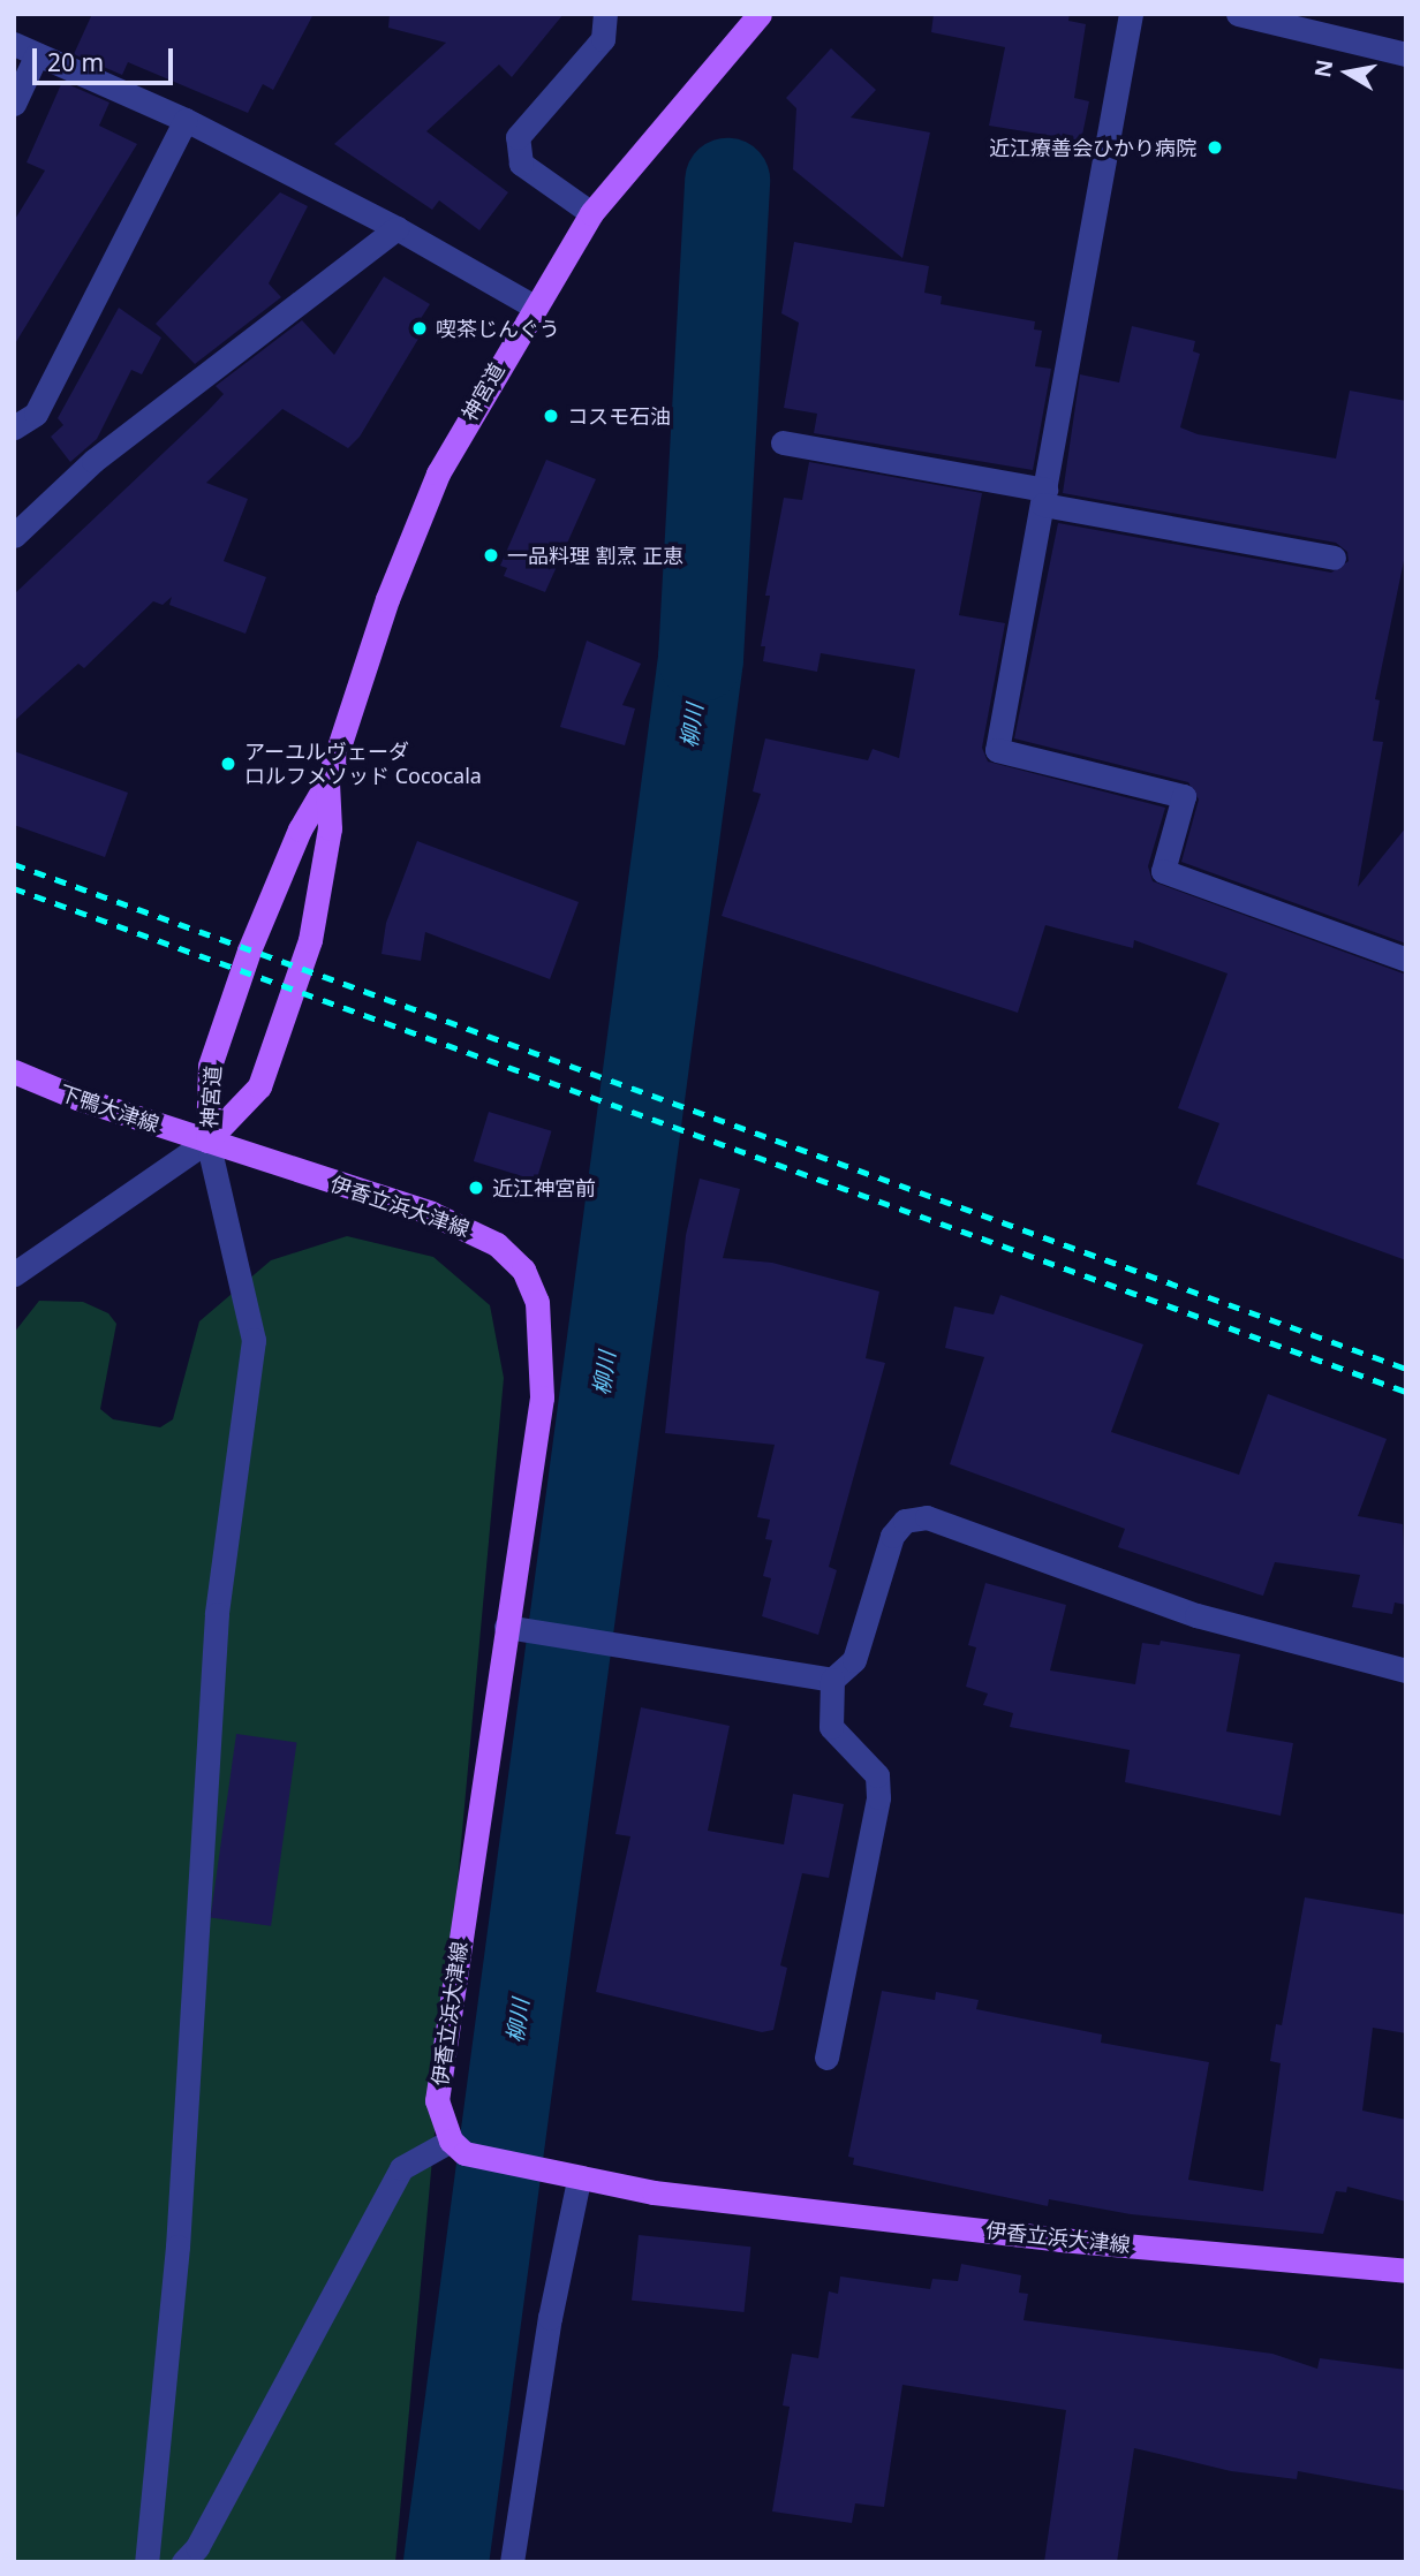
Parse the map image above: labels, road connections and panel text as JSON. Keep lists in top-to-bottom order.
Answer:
{
  "streets": {
    "main road": ["神宮道", "下鴨大津線", "伊香立浜大津線"]
  },
  "crossings": [
    ["神宮道", "下鴨大津線"],
    ["神宮道", "伊香立浜大津線"],
    ["下鴨大津線", "伊香立浜大津線"]
  ],
  "water": ["柳川"],
  "places": [
    "近江療善会ひかり病院",
    "喫茶じんぐう",
    "コスモ石油",
    "一品料理 割烹 正恵",
    "アーユルヴェーダ ロルフメソッド Cococala",
    "近江神宮前"
  ],
  "scale_bar": "20 m",
  "north": "left"
}
